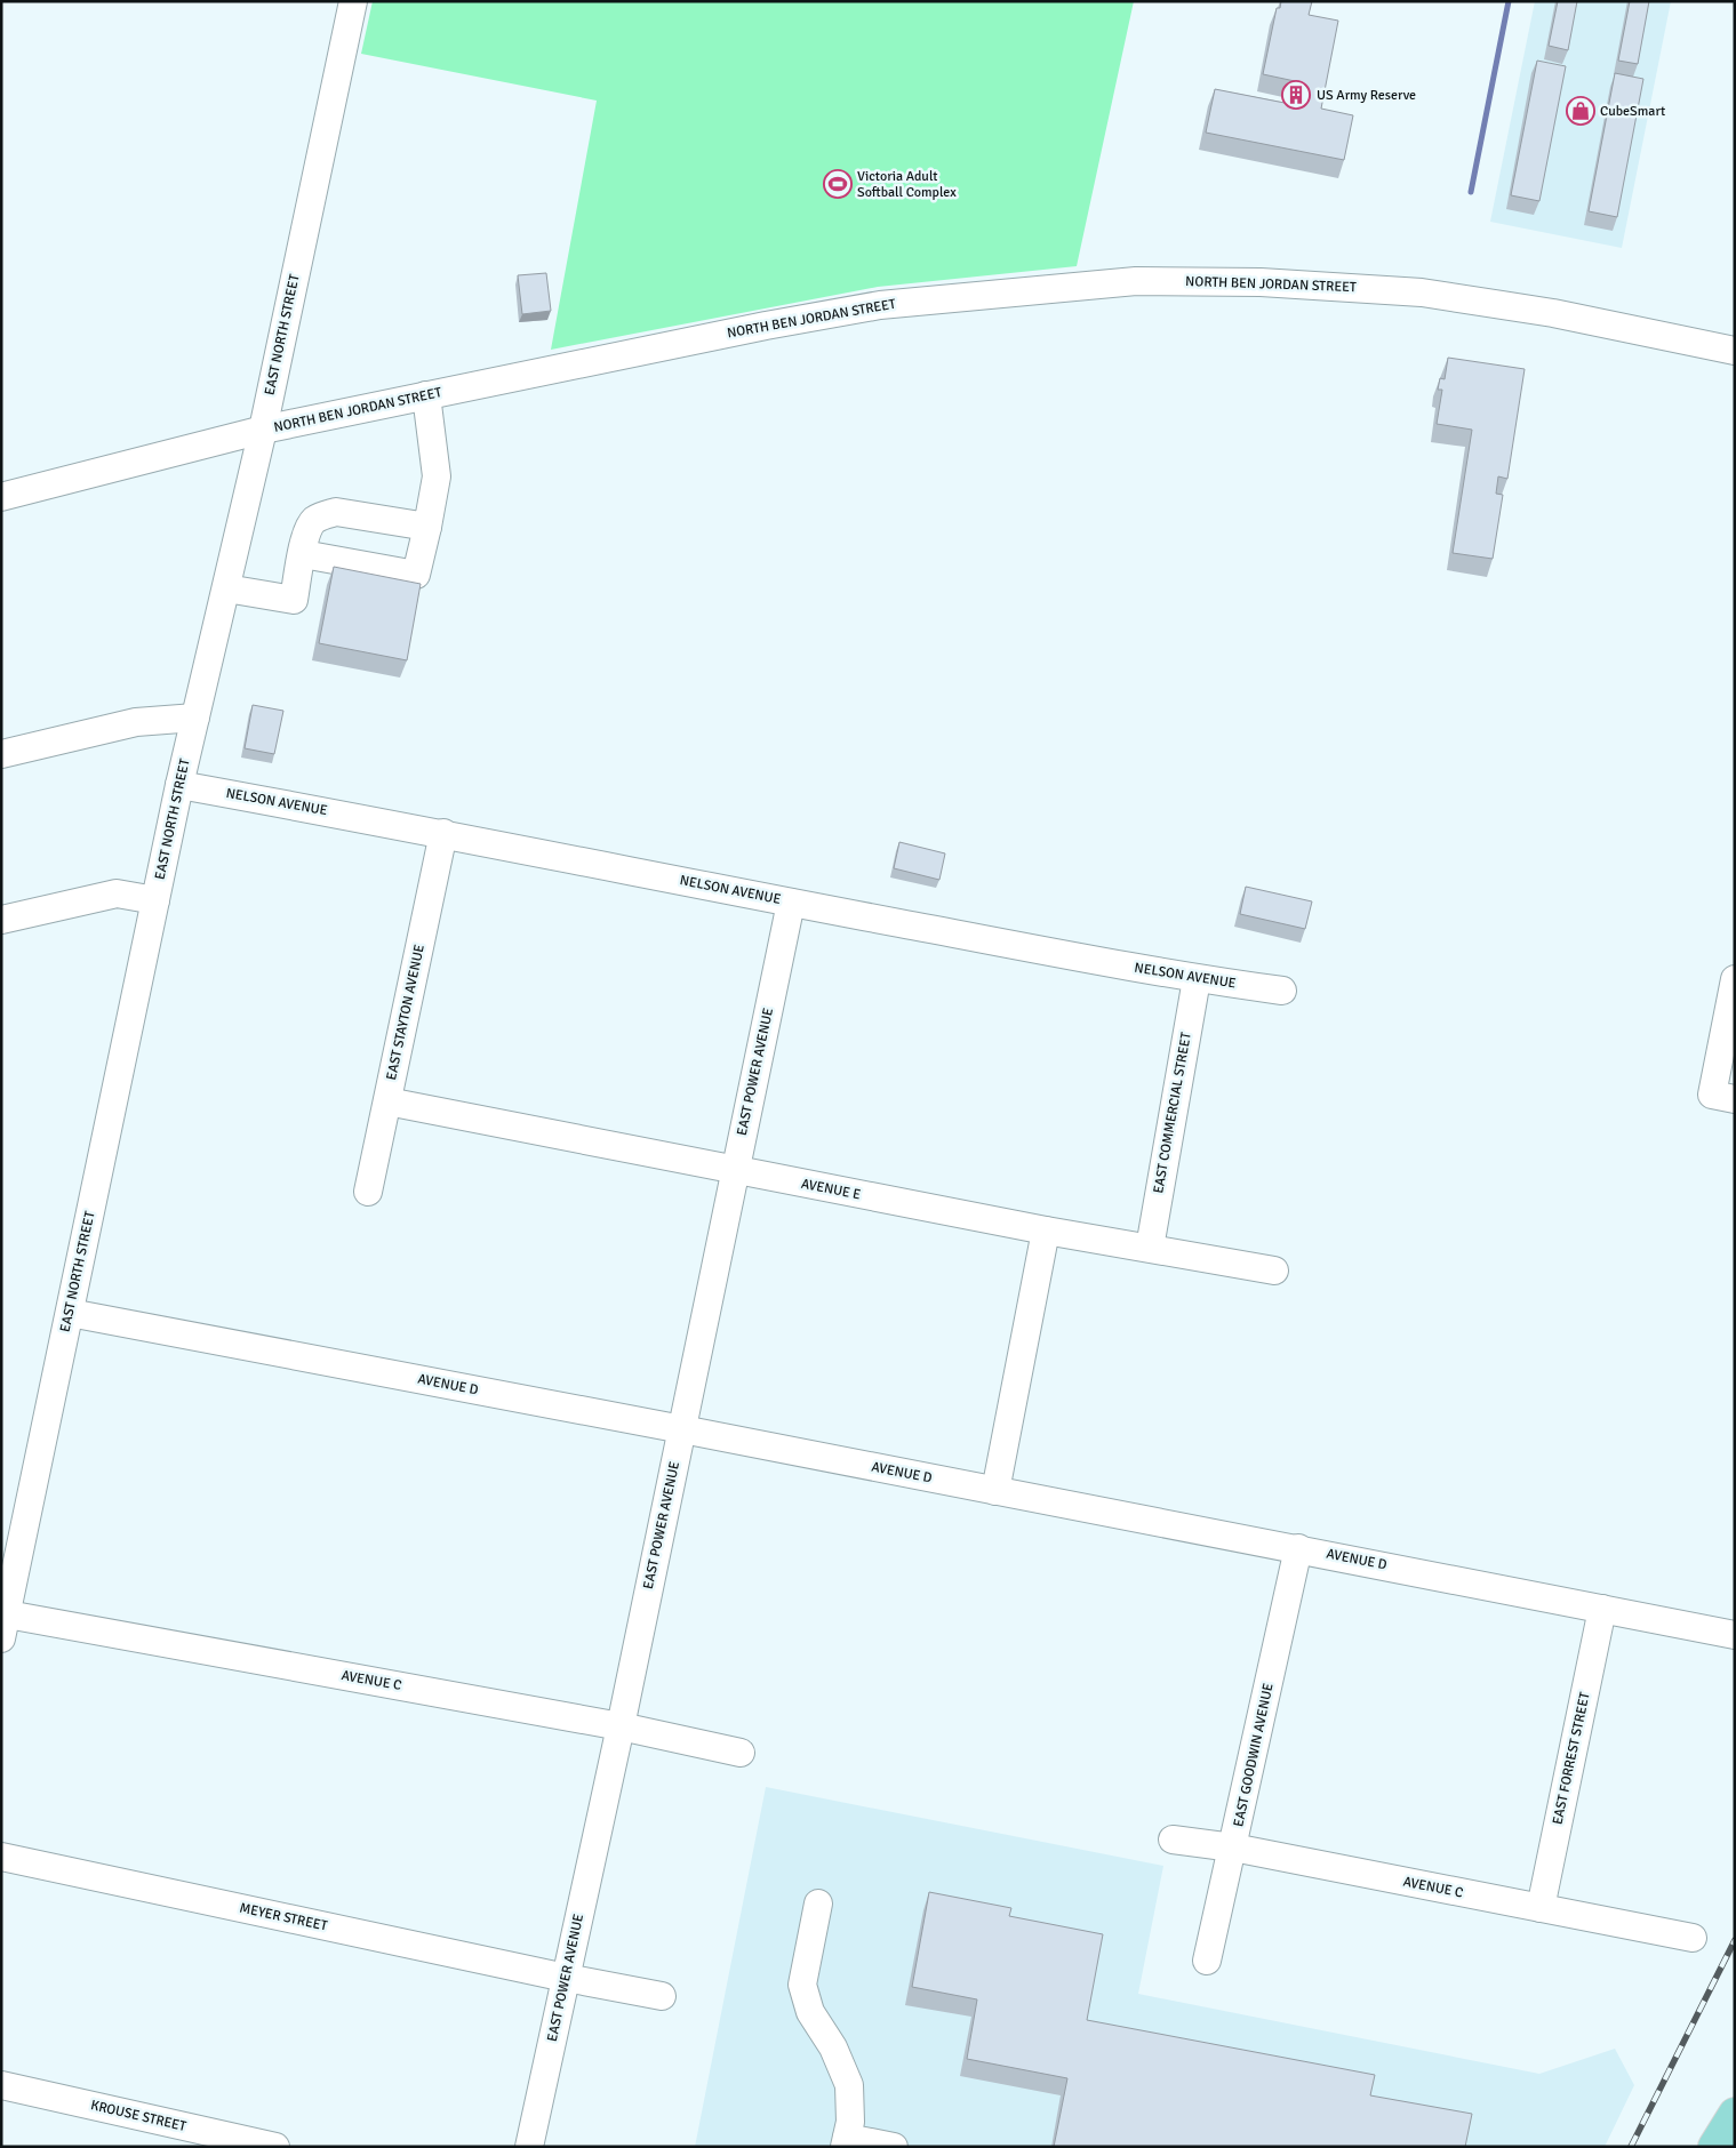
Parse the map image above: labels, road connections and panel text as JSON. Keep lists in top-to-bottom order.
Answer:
{
  "streets": {
    "street": [
      "NORTH BEN JORDAN STREET",
      "EAST NORTH STREET",
      "NELSON AVENUE",
      "EAST STAYTON AVENUE",
      "EAST POWER AVENUE",
      "EAST COMMERCIAL STREET",
      "AVENUE E",
      "AVENUE D",
      "AVENUE C",
      "EAST GOODWIN AVENUE",
      "EAST FORREST STREET",
      "MEYER STREET",
      "KROUSE STREET"
    ]
  },
  "crossings": [
    ["NORTH BEN JORDAN STREET", "EAST NORTH STREET"],
    ["EAST NORTH STREET", "NELSON AVENUE"],
    ["EAST NORTH STREET", "AVENUE D"],
    ["EAST NORTH STREET", "AVENUE C"],
    ["NELSON AVENUE", "EAST STAYTON AVENUE"],
    ["NELSON AVENUE", "EAST POWER AVENUE"],
    ["NELSON AVENUE", "EAST COMMERCIAL STREET"],
    ["EAST STAYTON AVENUE", "AVENUE E"],
    ["EAST POWER AVENUE", "AVENUE E"],
    ["EAST POWER AVENUE", "AVENUE D"],
    ["EAST POWER AVENUE", "AVENUE C"],
    ["EAST POWER AVENUE", "MEYER STREET"],
    ["EAST COMMERCIAL STREET", "AVENUE E"],
    ["AVENUE D", "EAST GOODWIN AVENUE"],
    ["AVENUE D", "EAST FORREST STREET"],
    ["AVENUE C", "EAST GOODWIN AVENUE"],
    ["AVENUE C", "EAST FORREST STREET"]
  ],
  "places": {
    "building": ["US Army Reserve"],
    "shop": ["CubeSmart"],
    "sports": ["Victoria Adult Softball Complex"]
  }
}
